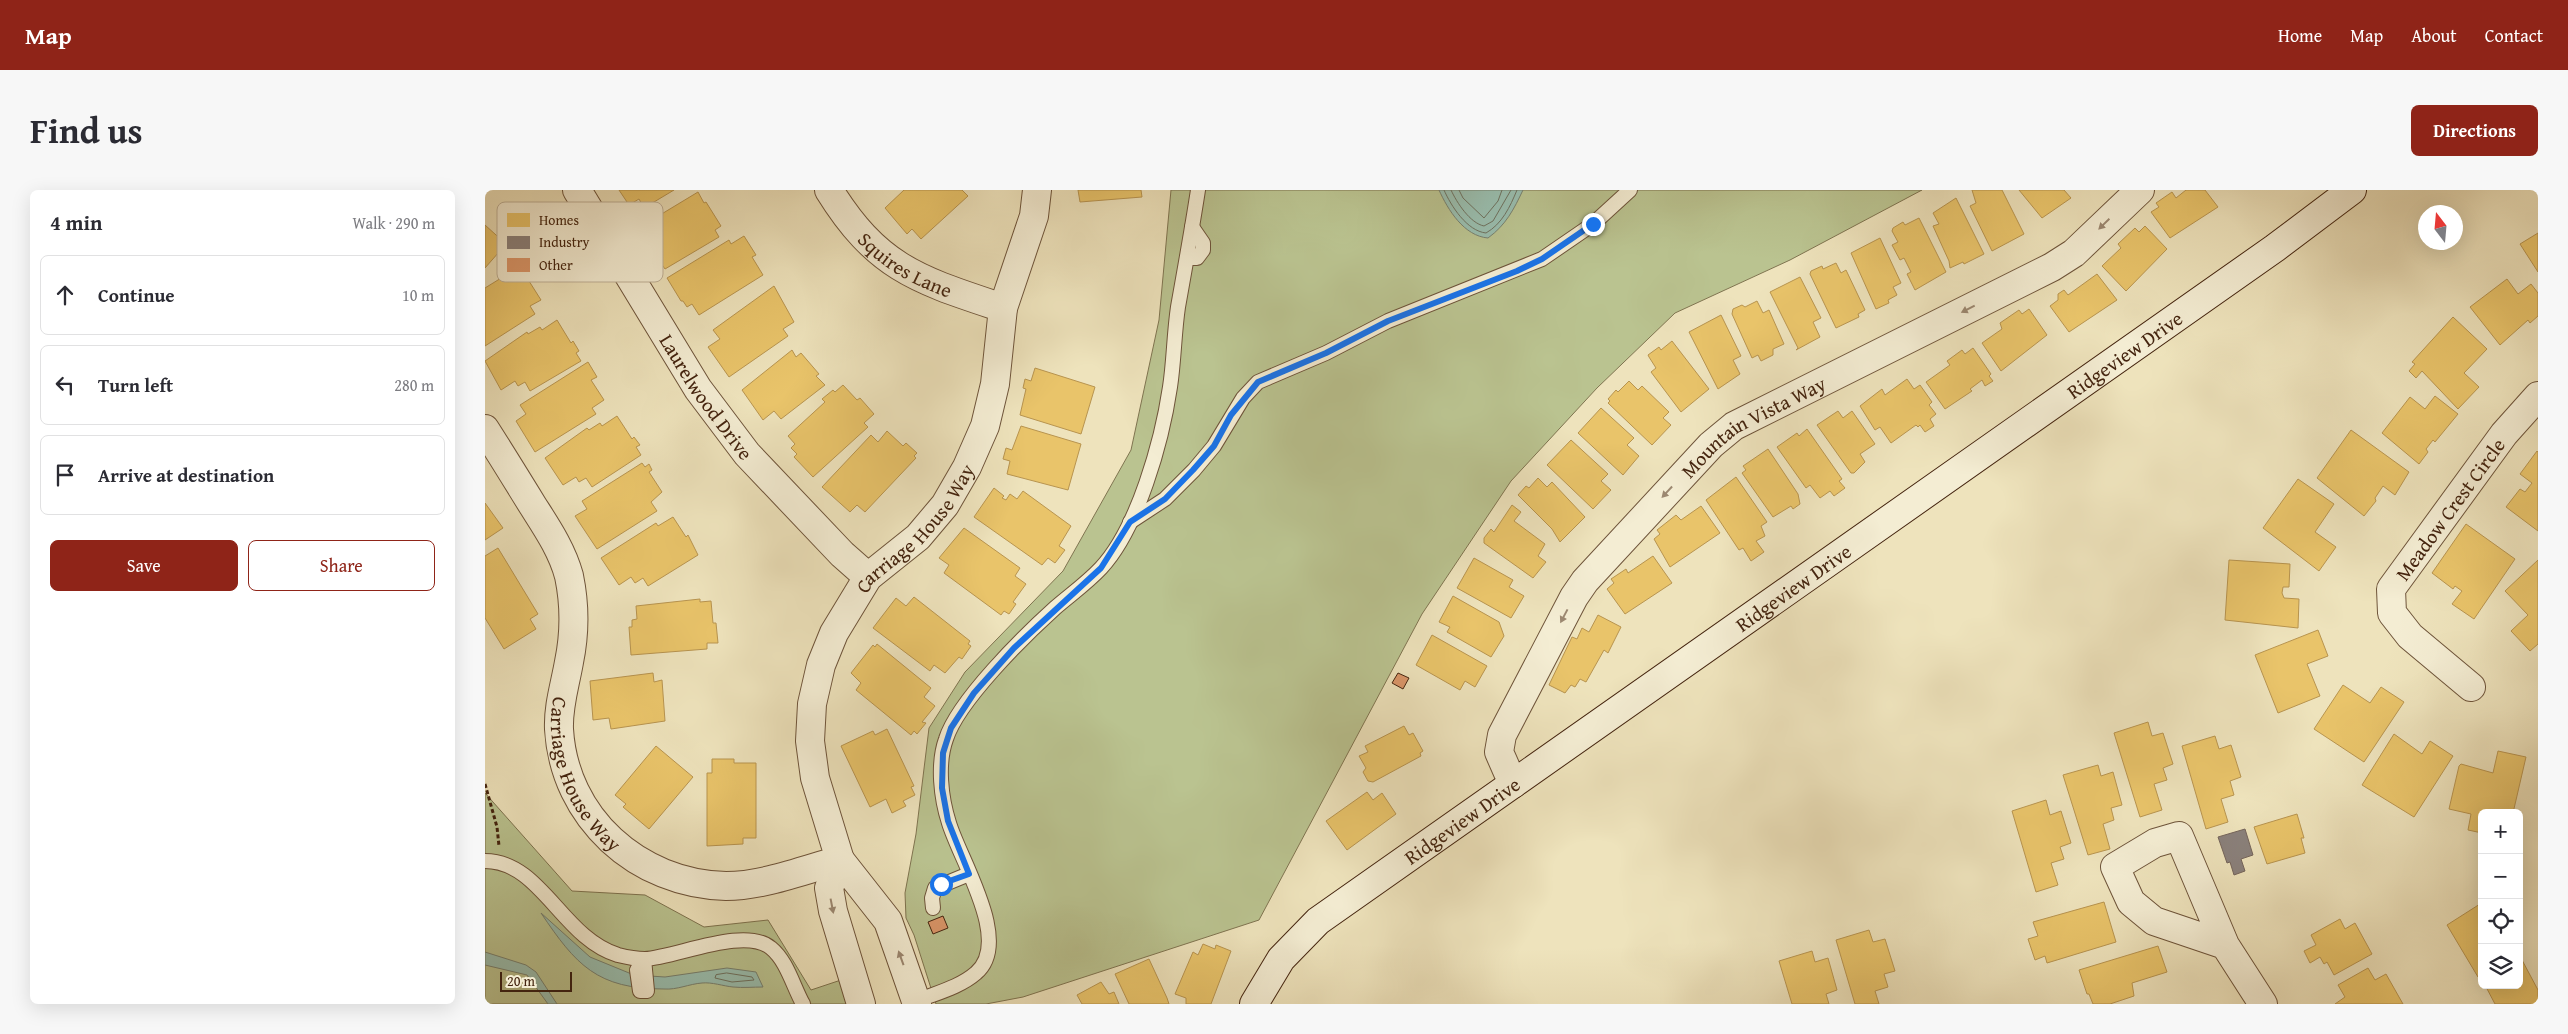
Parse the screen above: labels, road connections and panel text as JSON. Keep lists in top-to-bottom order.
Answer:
{
  "streets": {
    "street": [
      "Squires Lane",
      "Ridgeview Drive",
      "Laurelwood Drive",
      "Mountain Vista Way",
      "Meadow Crest Circle",
      "Carriage House Way"
    ]
  },
  "crossings": [
    ["Squires Lane", "Carriage House Way"],
    ["Ridgeview Drive", "Mountain Vista Way"],
    ["Laurelwood Drive", "Carriage House Way"]
  ],
  "one_way": ["Mountain Vista Way"],
  "legend": ["Homes", "Industry", "Other"],
  "scale_bar": "20 m",
  "north": "top",
  "page": {
    "header": "Map",
    "nav": [
      "Home",
      "Map",
      "About",
      "Contact"
    ],
    "title": "Find us",
    "buttons": [
      "Directions",
      ["Save", "Share"]
    ],
    "heading": ["4 min", "Walk · 290 m"],
    "list": [
      ["Continue", "10 m"],
      ["Turn left", "280 m"],
      "Arrive at destination"
    ],
    "map_buttons": ["+", "−"],
    "scale": "20 m"
  }
}
